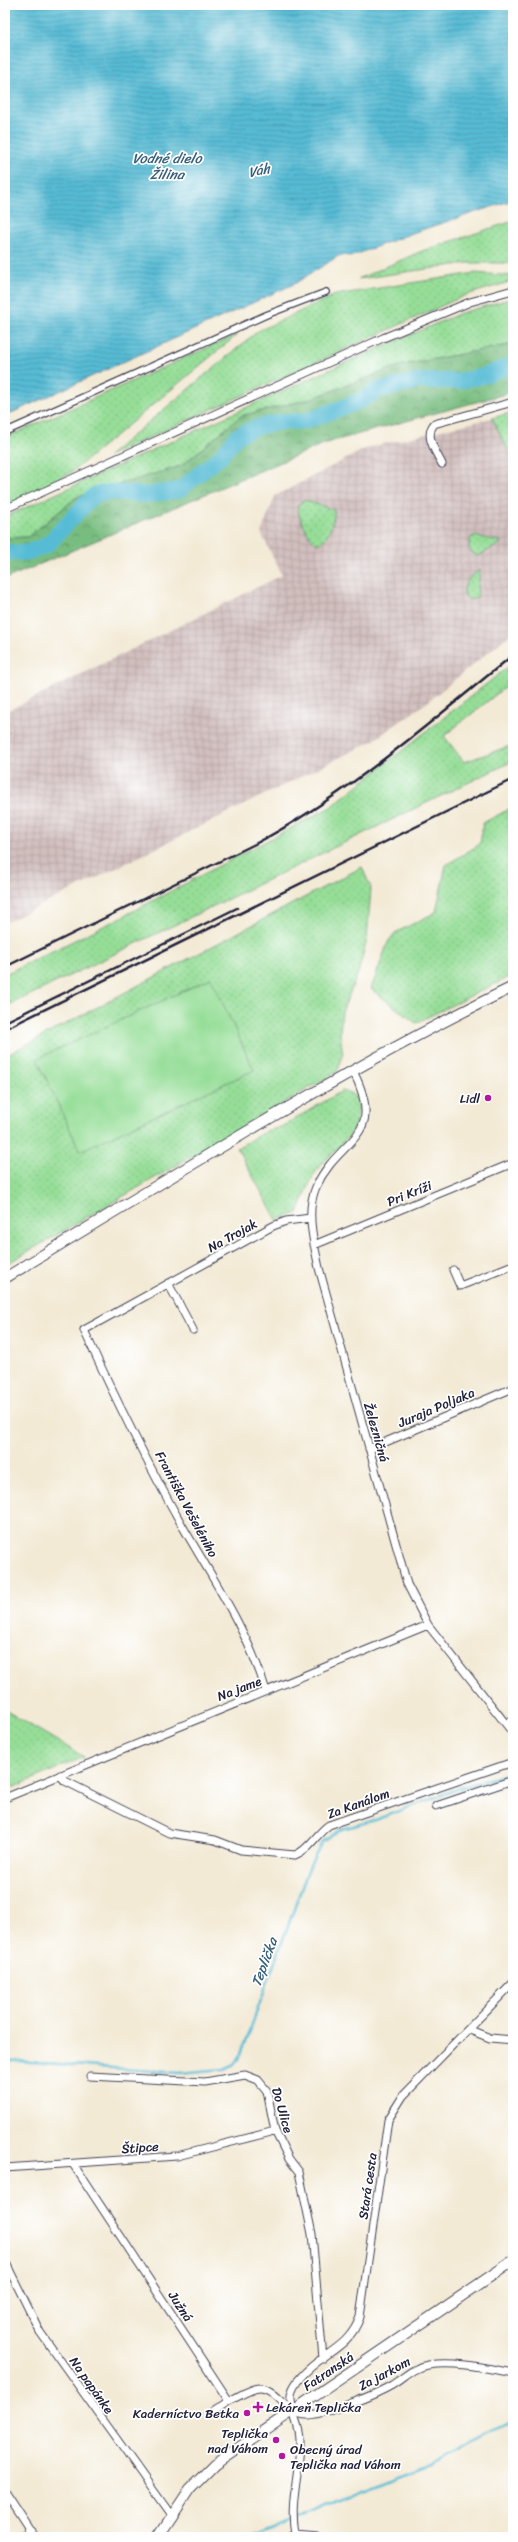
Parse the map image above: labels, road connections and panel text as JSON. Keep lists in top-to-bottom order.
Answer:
{
  "streets": {
    "main road": ["Fatranská"],
    "street": [
      "Pri Kríži",
      "Na Trojak",
      "Juraja Poljaka",
      "Železničná",
      "Františka Vešeléniho",
      "Na jame",
      "Za Kanálom",
      "Do Ulice",
      "Štipce",
      "Stará cesta",
      "Južná",
      "Za jarkom",
      "Na papánke"
    ]
  },
  "crossings": [
    ["Pri Kríži", "Železničná"],
    ["Na Trojak", "Železničná"],
    ["Na Trojak", "Františka Vešeléniho"],
    ["Juraja Poljaka", "Železničná"],
    ["Železničná", "Na jame"],
    ["Františka Vešeléniho", "Na jame"],
    ["Na jame", "Za Kanálom"],
    ["Do Ulice", "Štipce"],
    ["Do Ulice", "Stará cesta"],
    ["Štipce", "Južná"],
    ["Stará cesta", "Fatranská"],
    ["Stará cesta", "Za jarkom"],
    ["Fatranská", "Za jarkom"],
    ["Fatranská", "Na papánke"]
  ],
  "water": ["Vodné dielo Žilina", "Váh", "Teplička"],
  "places": {
    "other": [
      "Lidl",
      "Kaderníctvo Betka",
      "Teplička nad Váhom",
      "Obecný úrad Teplička nad Váhom"
    ],
    "health": ["Lekáreň Teplička"]
  }
}
